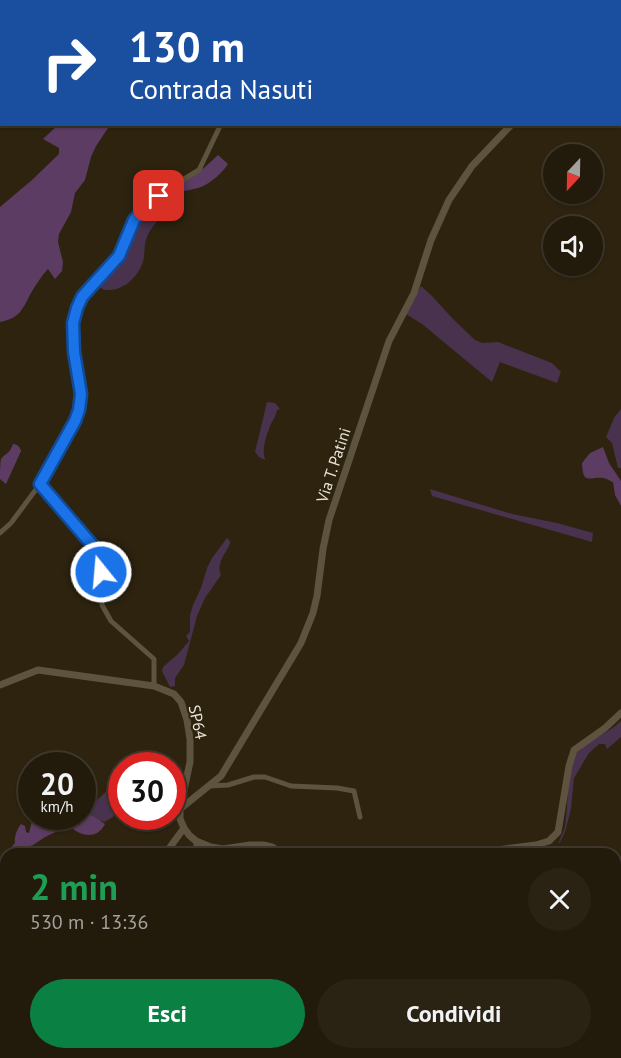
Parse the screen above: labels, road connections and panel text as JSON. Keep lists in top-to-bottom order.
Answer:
{
  "streets": {
    "street": ["Via T. Patini", "SP64"]
  },
  "north": "bottom",
  "page": {
    "turn": ["130 m", "Contrada Nasuti"],
    "speed": "20 km/h",
    "limit": "30",
    "heading": ["2 min", "530 m · 13:36"],
    "buttons": ["Esci", "Condividi"]
  }
}
